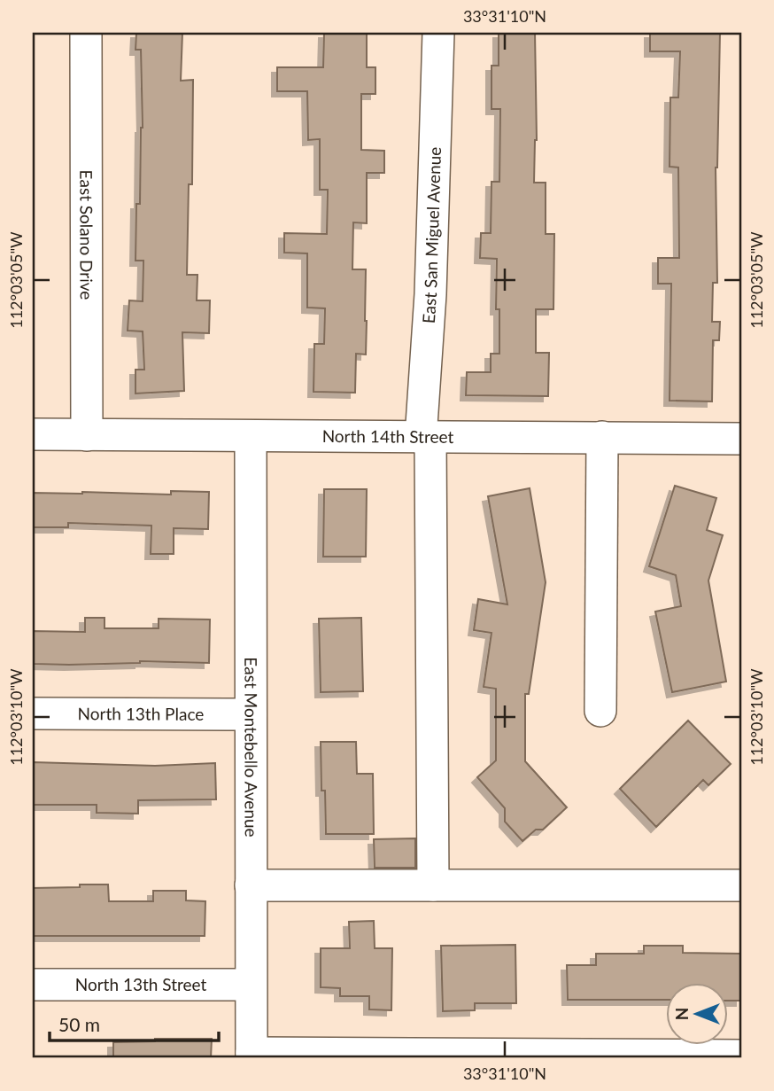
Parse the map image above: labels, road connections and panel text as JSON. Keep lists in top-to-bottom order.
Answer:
{
  "streets": {
    "street": [
      "East Solano Drive",
      "East San Miguel Avenue",
      "North 14th Street",
      "North 13th Place",
      "East Montebello Avenue",
      "North 13th Street"
    ]
  },
  "crossings": [
    ["East Solano Drive", "North 14th Street"],
    ["East San Miguel Avenue", "North 14th Street"],
    ["North 14th Street", "East Montebello Avenue"],
    ["North 13th Place", "East Montebello Avenue"],
    ["East Montebello Avenue", "North 13th Street"]
  ],
  "scale_bar": "50 m",
  "north": "left",
  "coordinates": ["33°31'10\"N", "112°03'05\"W", "112°03'10\"W"]
}
